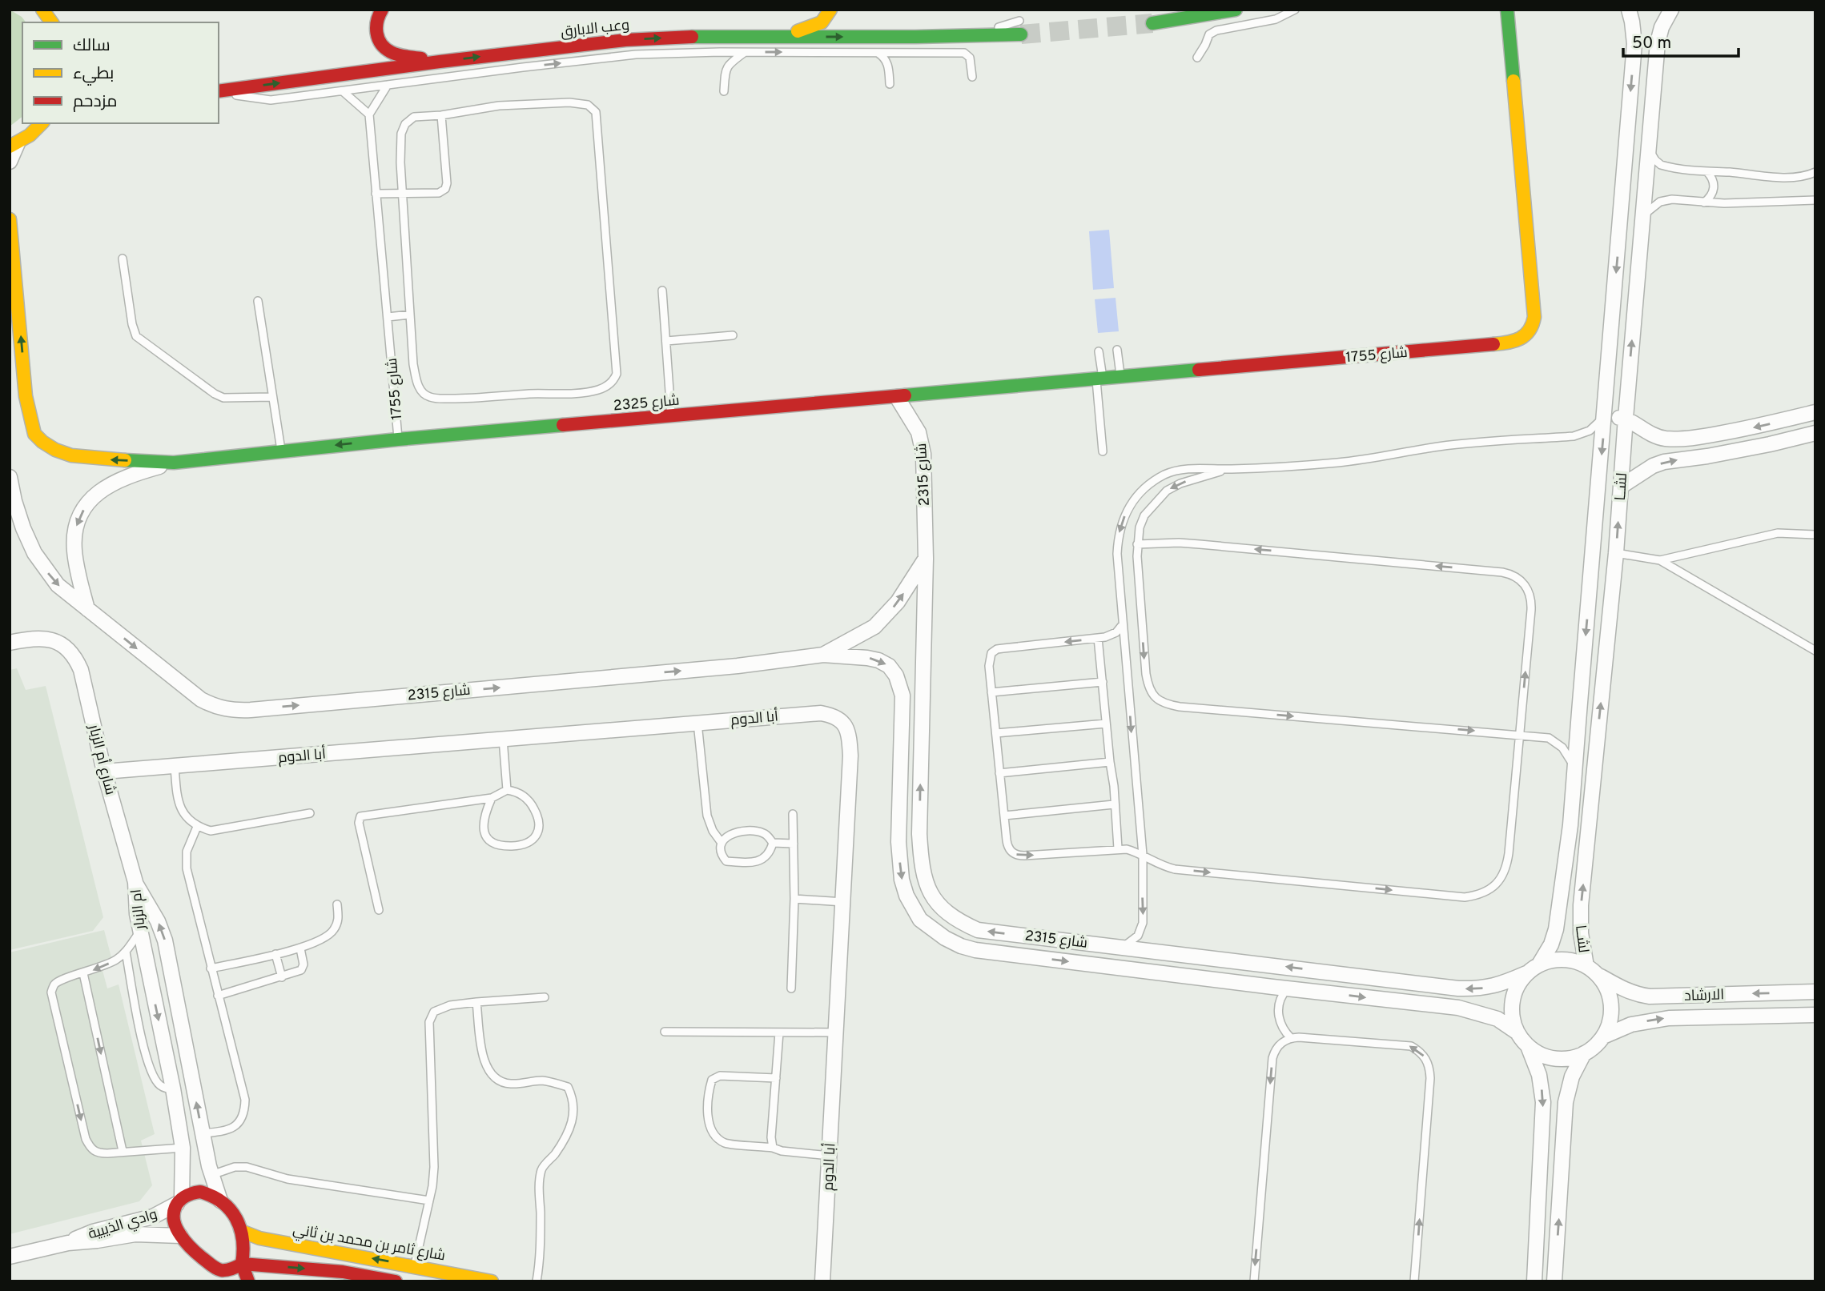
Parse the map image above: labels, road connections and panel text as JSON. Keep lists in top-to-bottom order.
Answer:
{
  "streets": {
    "street": [
      "وعب الابارق",
      "شارع 1755",
      "شارع 2325",
      "شارع 2315",
      "لشــا",
      "أبا الدوم",
      "شارع أم الزبار",
      "ام الزبار",
      "الارشاد",
      "وادي الذيبية",
      "شارع ثامر بن محمد بن ثاني"
    ]
  },
  "crossings": [
    ["شارع 1755", "شارع 2325"],
    ["شارع 1755", "شارع 2315"],
    ["شارع 2325", "شارع 2315"],
    ["شارع 2315", "لشــا"],
    ["شارع 2315", "الارشاد"],
    ["لشــا", "الارشاد"],
    ["أبا الدوم", "شارع أم الزبار"],
    ["شارع أم الزبار", "ام الزبار"],
    ["ام الزبار", "وادي الذيبية"],
    ["ام الزبار", "شارع ثامر بن محمد بن ثاني"],
    ["وادي الذيبية", "شارع ثامر بن محمد بن ثاني"]
  ],
  "one_way": ["وعب الابارق"],
  "legend": ["سالك", "بطيء", "مزدحم"],
  "scale_bar": "50 m"
}
